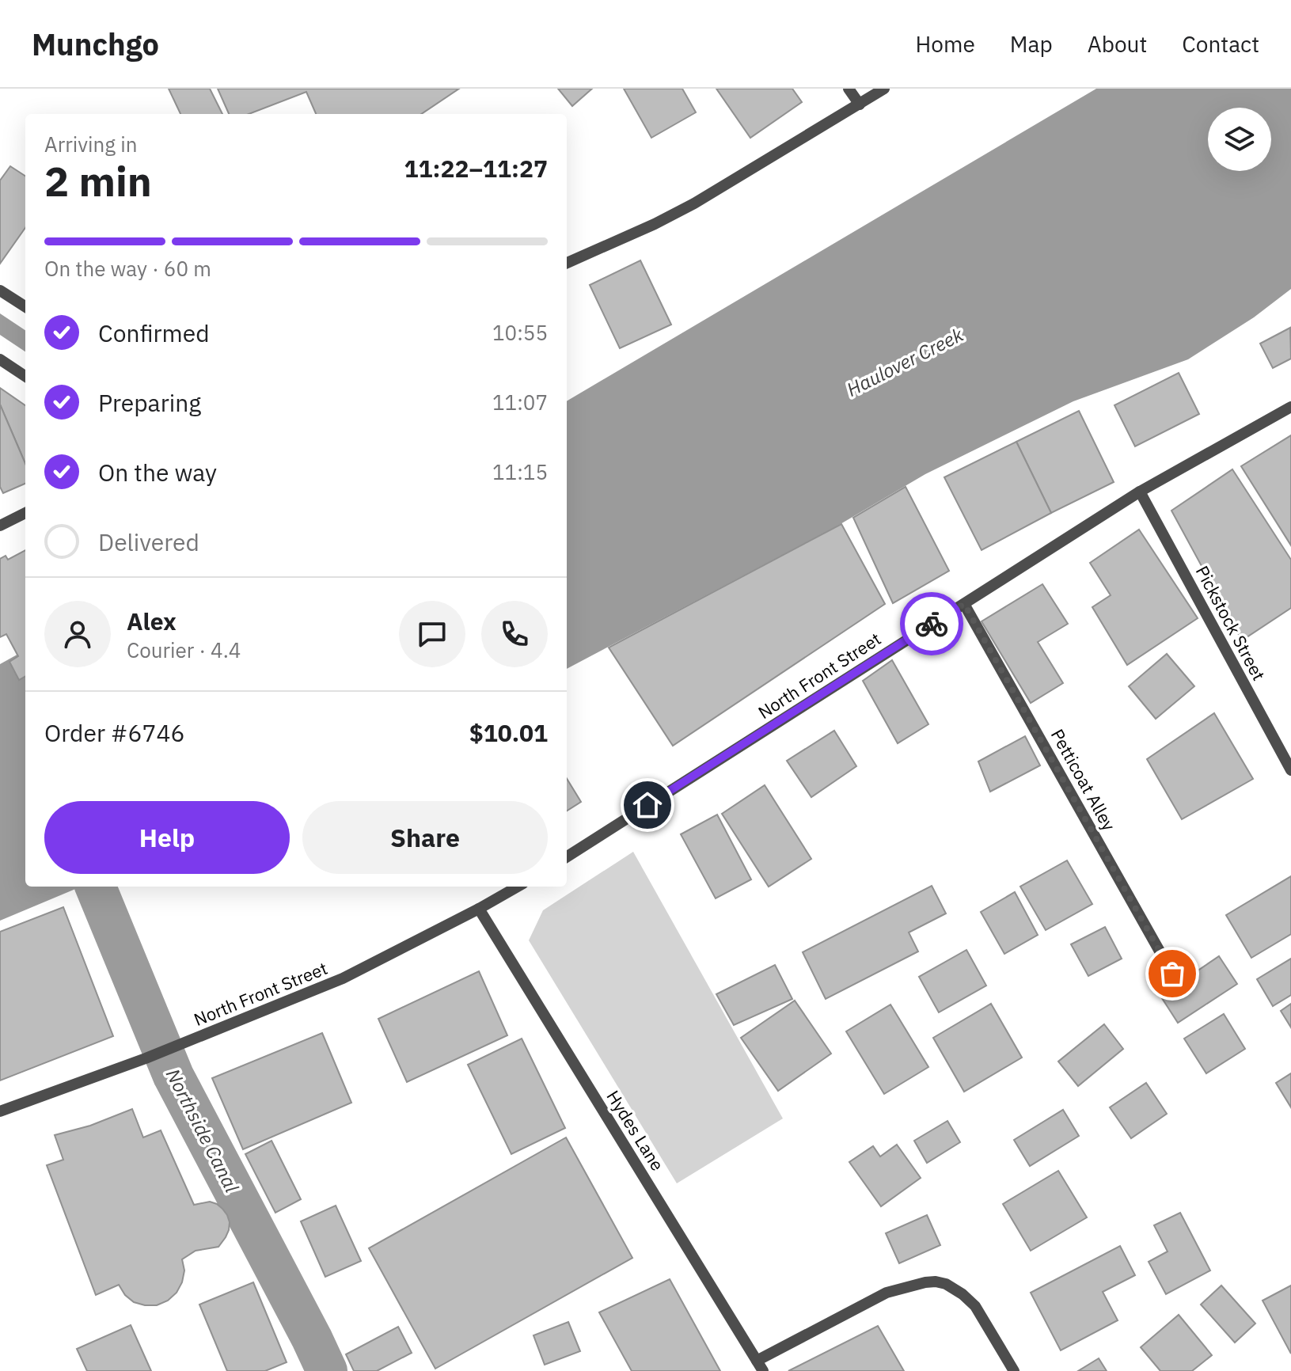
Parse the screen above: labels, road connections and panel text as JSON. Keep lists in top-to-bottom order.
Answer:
{
  "streets": {
    "street": [
      "Pickstock Street",
      "North Front Street",
      "Petticoat Alley",
      "Hydes Lane"
    ]
  },
  "crossings": [
    ["Pickstock Street", "North Front Street"],
    ["North Front Street", "Petticoat Alley"],
    ["North Front Street", "Hydes Lane"]
  ],
  "water": ["Haulover Creek", "Northside Canal"],
  "page": {
    "header": "Munchgo",
    "nav": [
      "Home",
      "Map",
      "About",
      "Contact"
    ],
    "heading": ["2 min", "Arriving in", "11:22–11:27"],
    "panel": [
      "Alex",
      "Courier · 4.4",
      "Order #6746",
      "$10.01"
    ],
    "bar": "On the way · 60 m",
    "list": [
      ["Confirmed", "10:55"],
      ["Preparing", "11:07"],
      ["On the way", "11:15"],
      "Delivered"
    ],
    "buttons": ["Help", "Share"]
  }
}
